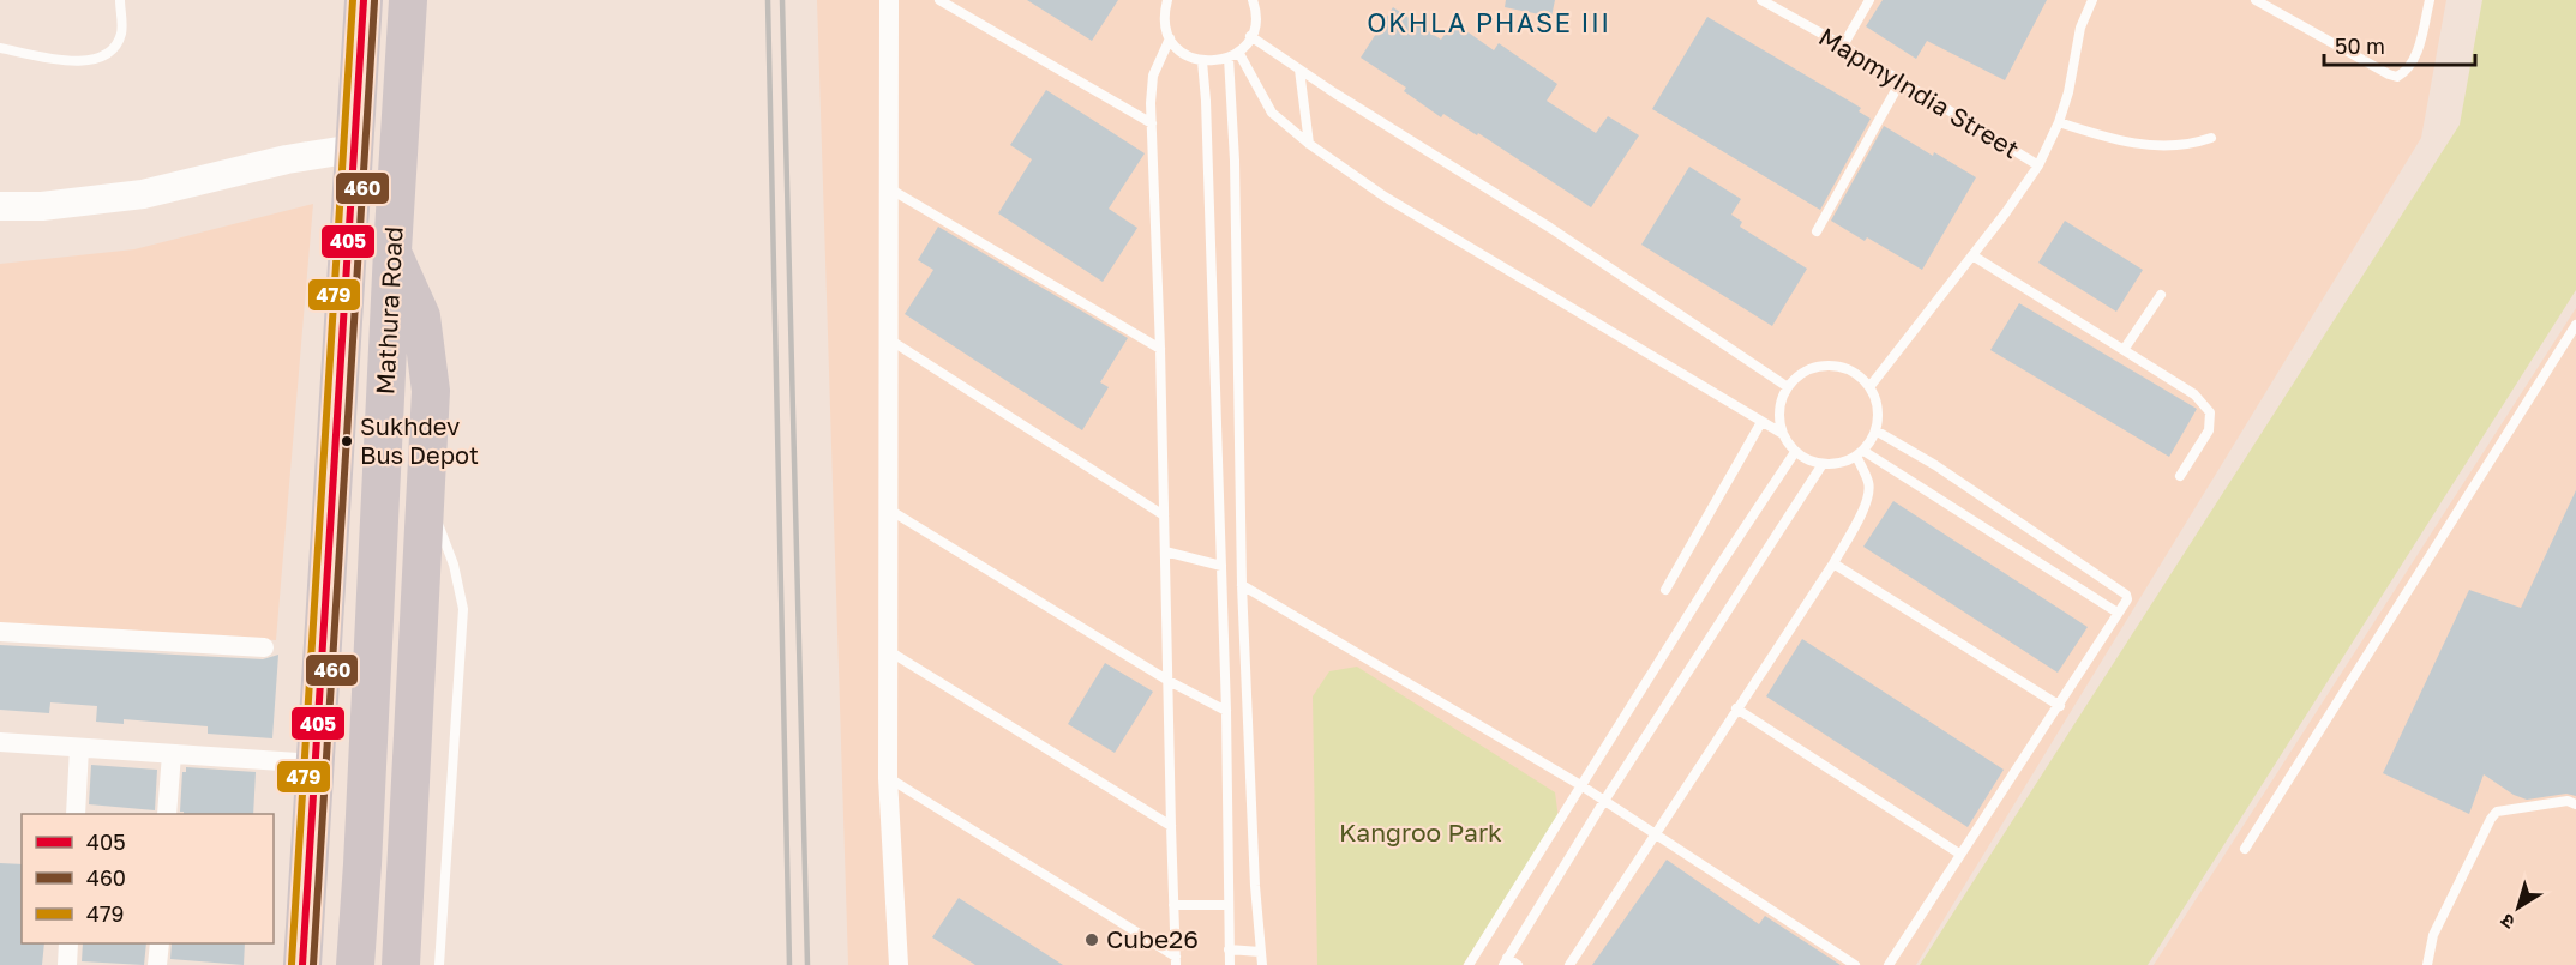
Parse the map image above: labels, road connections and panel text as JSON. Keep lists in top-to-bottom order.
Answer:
{
  "streets": {
    "highway": ["Mathura Road"],
    "lane": ["MapmyIndia Street"]
  },
  "districts": ["OKHLA PHASE III"],
  "parks": ["Kangroo Park"],
  "places": ["Sukhdev Bus Depot", "Cube26"],
  "lines": ["transit line 405", "transit line 479", "transit line 460"],
  "legend": ["405", "460", "479"],
  "scale_bar": "50 m",
  "north": "bottom left"
}
